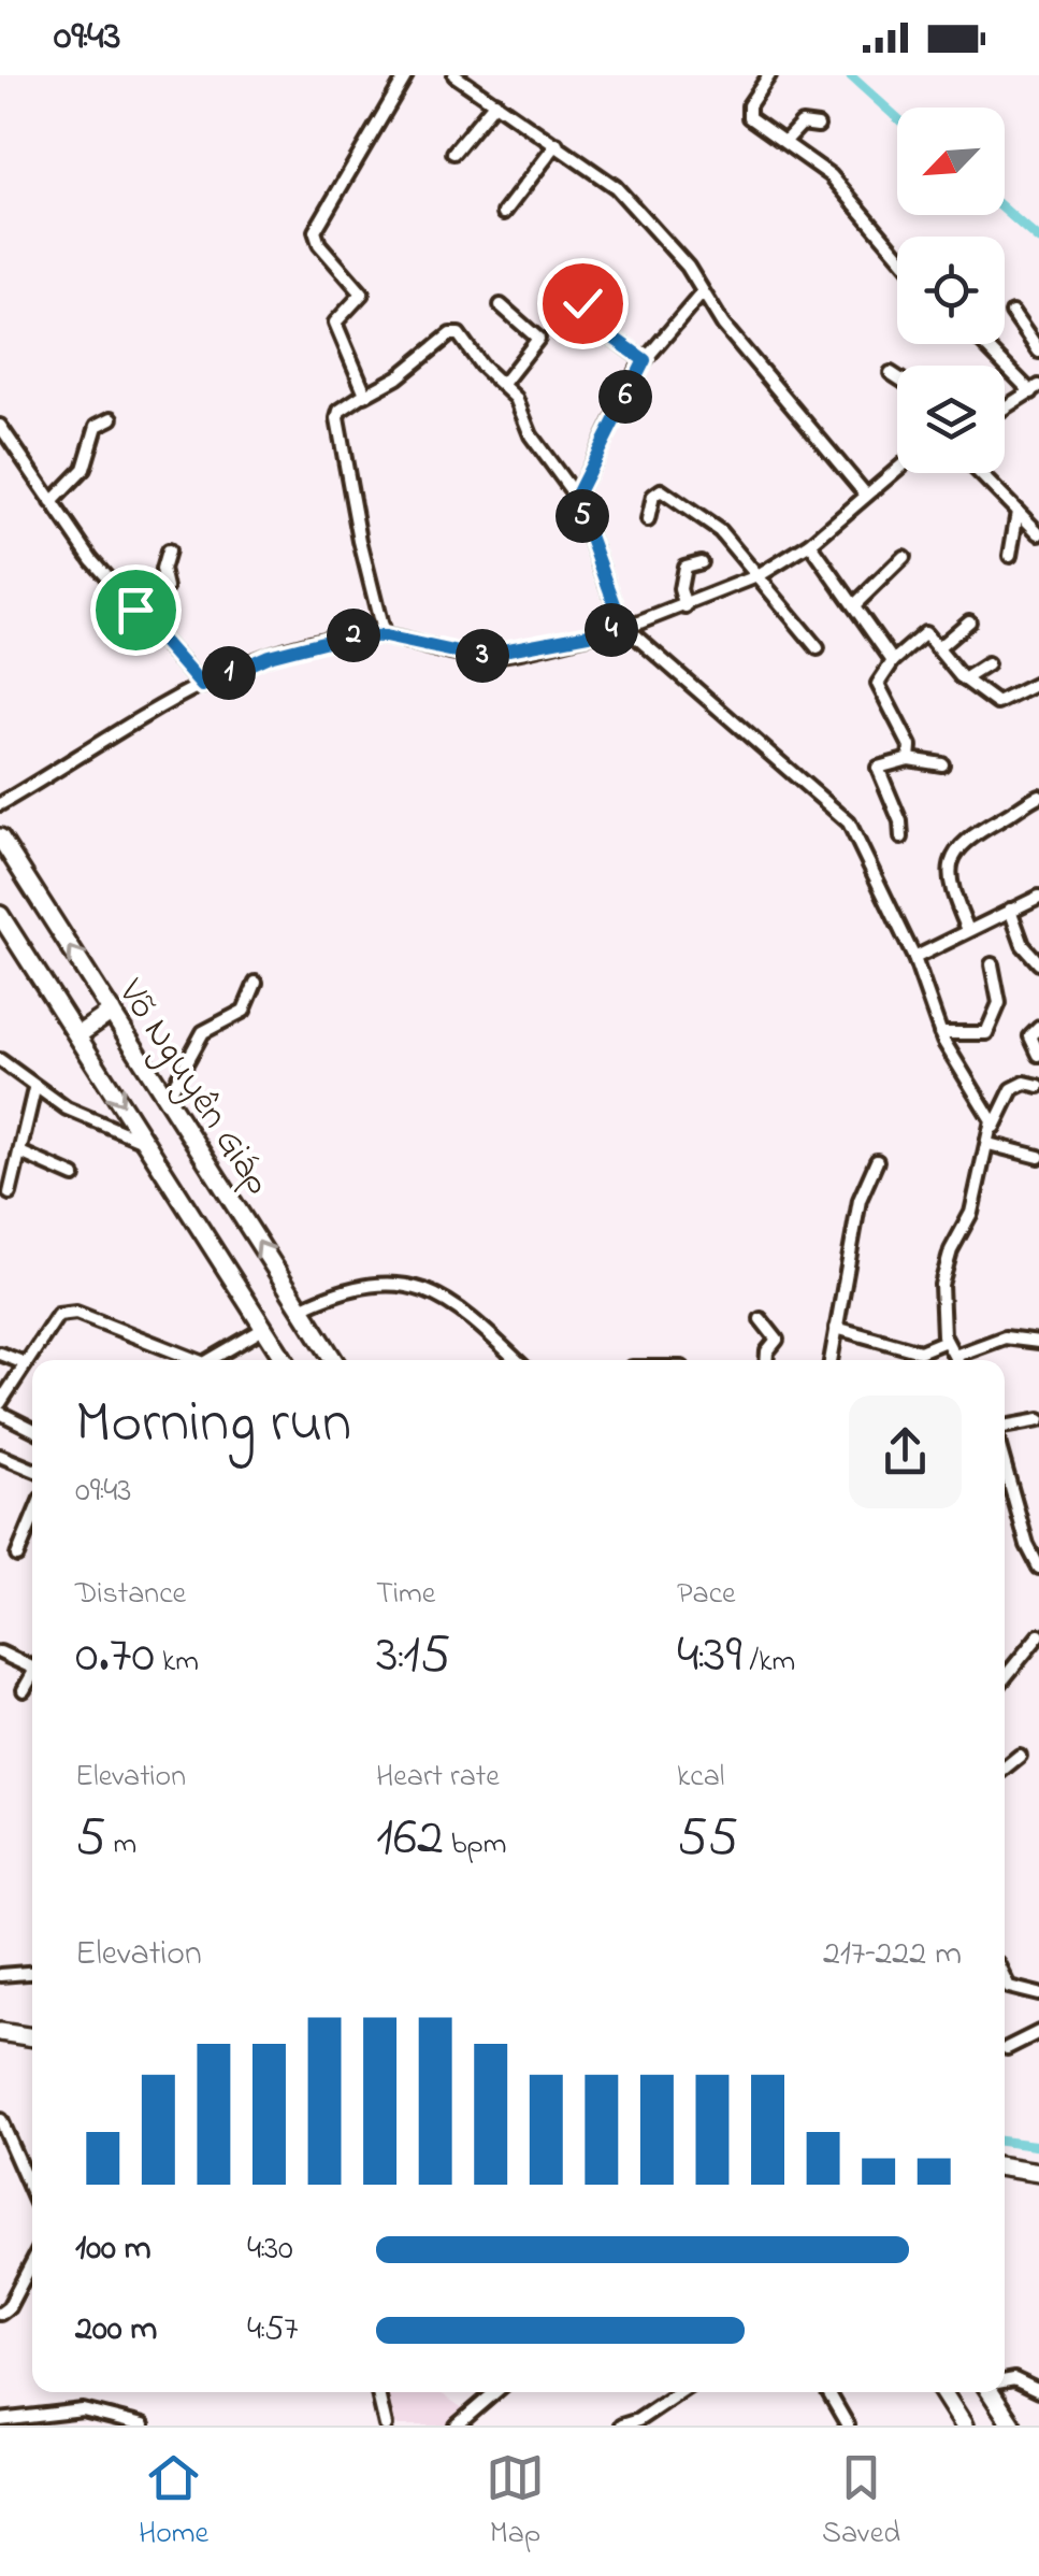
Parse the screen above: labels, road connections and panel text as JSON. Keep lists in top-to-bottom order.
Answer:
{
  "streets": {
    "main road": ["Võ Nguyên Giáp"]
  },
  "north": "bottom left",
  "page": {
    "status": "09:43",
    "pins": [
      "6",
      "5",
      "4",
      "2",
      "3",
      "1"
    ],
    "heading": ["Morning run", "09:43"],
    "stats": [
      ["Distance", "0.70 km"],
      ["Time", "3:15"],
      ["Pace", "4:39 /km"],
      ["Elevation", "5 m"],
      ["Heart rate", "162 bpm"],
      ["kcal", "55"]
    ],
    "chart": ["Elevation", "217–222 m"],
    "list": [
      {
        "name": "100 m",
        "note": "4:30"
      },
      {
        "name": "200 m",
        "note": "4:57"
      }
    ],
    "tabs": ["Home", "Map", "Saved"]
  }
}
